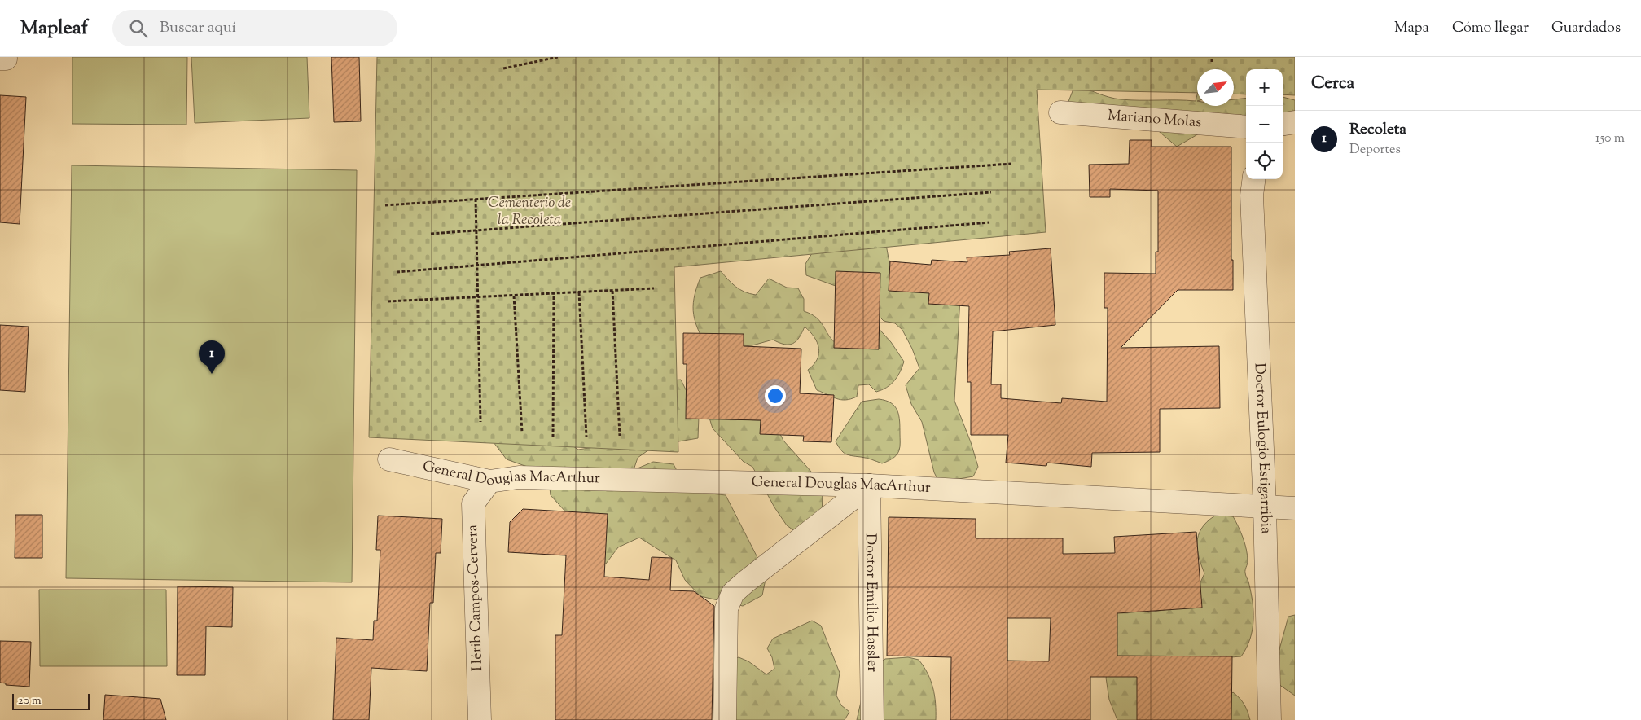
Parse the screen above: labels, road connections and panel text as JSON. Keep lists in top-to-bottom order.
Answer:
{
  "streets": {
    "street": [
      "Mariano Molas",
      "Doctor Eulogio Estigarribia",
      "General Douglas MacArthur",
      "Hérib Campos-Cervera",
      "Doctor Emilio Hassler"
    ]
  },
  "crossings": [
    ["Doctor Eulogio Estigarribia", "General Douglas MacArthur"],
    ["General Douglas MacArthur", "Hérib Campos-Cervera"],
    ["General Douglas MacArthur", "Doctor Emilio Hassler"]
  ],
  "parks": ["Cementerio de la Recoleta"],
  "scale_bar": "20 m",
  "north": "top right",
  "page": {
    "header": "Mapleaf",
    "search": "Buscar aquí",
    "nav": ["Mapa", "Cómo llegar", "Guardados"],
    "heading": "Cerca",
    "map_buttons": ["+", "−"],
    "list": [
      {
        "mark": "1",
        "name": "Recoleta",
        "note": "Deportes",
        "value": "150 m"
      }
    ],
    "pins": "1",
    "scale": "20 m"
  }
}
